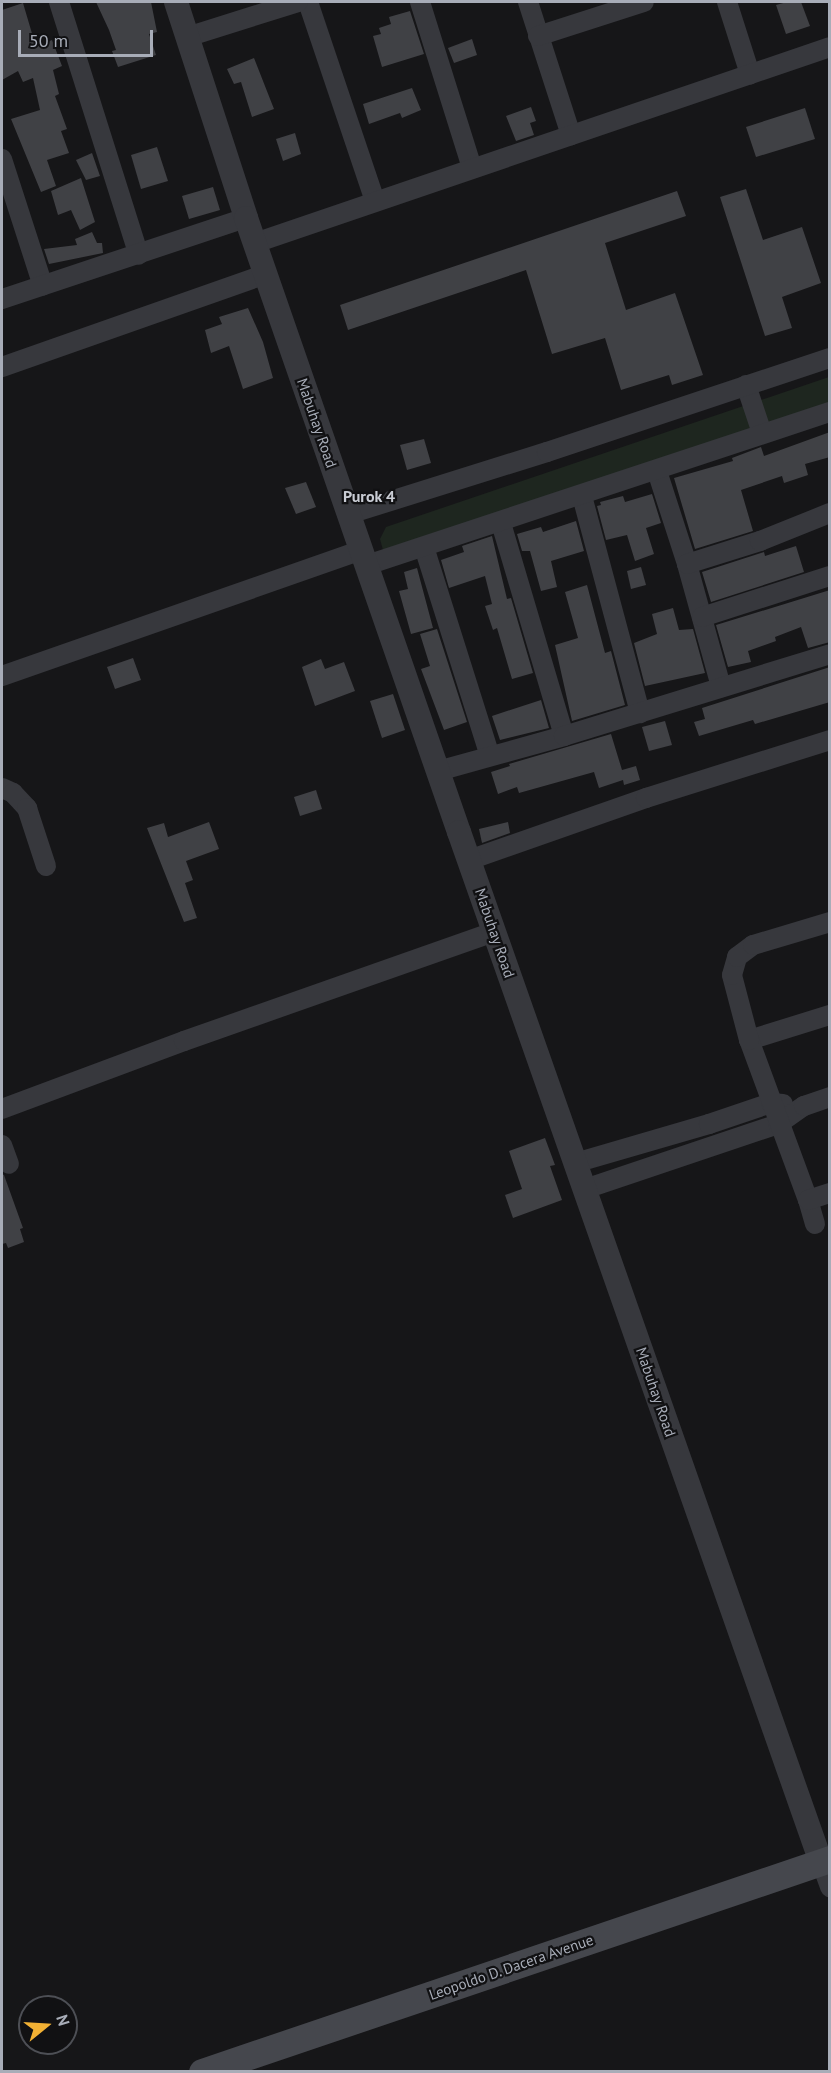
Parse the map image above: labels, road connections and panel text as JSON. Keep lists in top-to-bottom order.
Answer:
{
  "streets": {
    "main road": ["Leopoldo D. Dacera Avenue"],
    "street": ["Mabuhay Road"]
  },
  "crossings": [
    ["Mabuhay Road", "Leopoldo D. Dacera Avenue"]
  ],
  "districts": ["Purok 4"],
  "scale_bar": "50 m",
  "north": "right"
}
